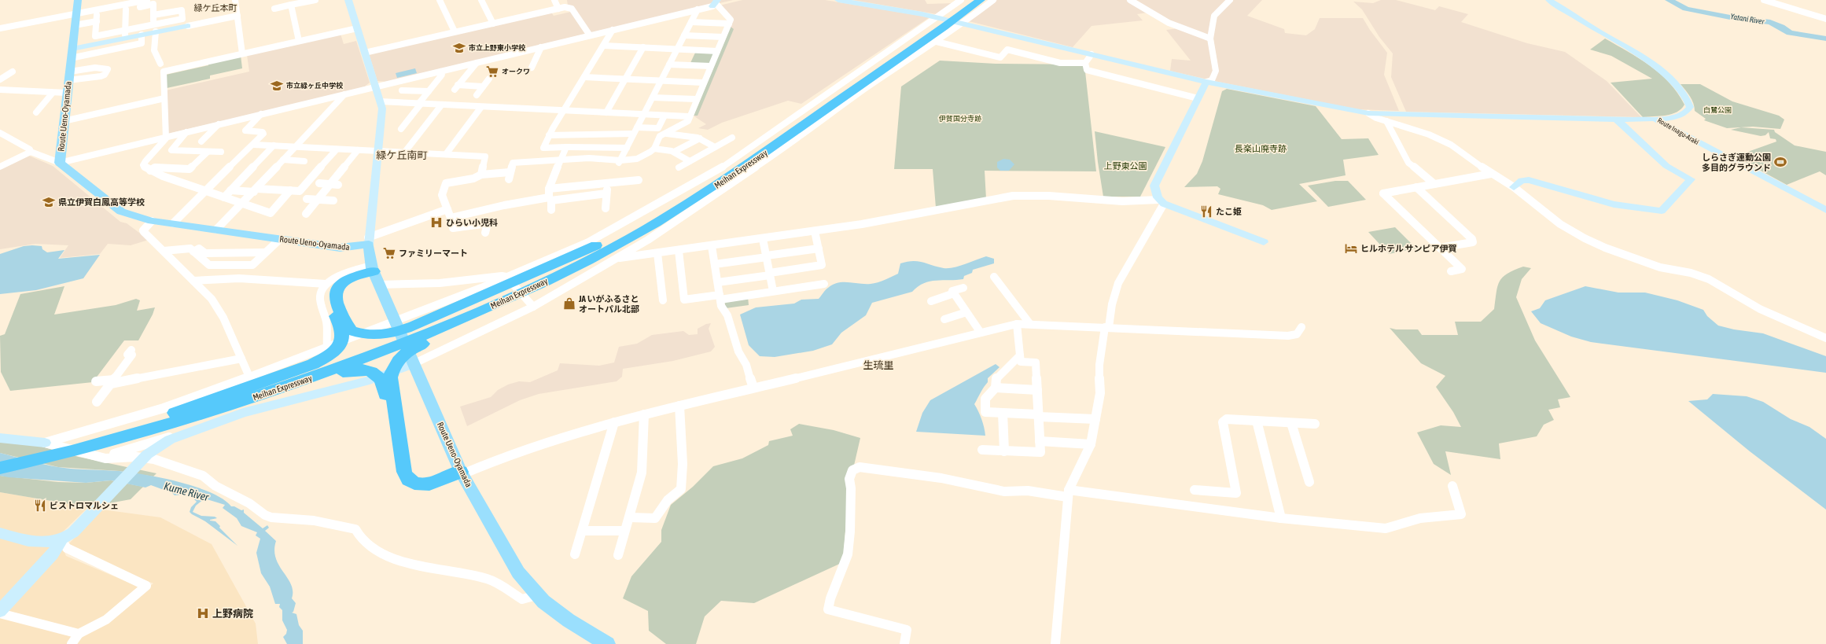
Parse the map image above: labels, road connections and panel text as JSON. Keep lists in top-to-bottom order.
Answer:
{
  "streets": {
    "highway": ["Meihan Expressway"],
    "main road": ["Route Ueno-Oyamada"],
    "street": ["Route Inagu-Araki"]
  },
  "districts": ["緑ケ丘本町", "緑ケ丘南町", "生琉里"],
  "water": ["Yatani River", "Kume River"],
  "parks": [
    "白鷺公園",
    "伊賀国分寺跡",
    "長楽山廃寺跡",
    "上野東公園"
  ],
  "places": {
    "school or university": ["市立上野東小学校", "市立緑ヶ丘中学校", "県立伊賀白鳳高等学校"],
    "supermarket": ["オークワ", "ファミリーマート"],
    "sports": ["しらさぎ運動公園 多目的グラウンド"],
    "restaurant": ["たこ姫", "ビストロマルシェ"],
    "hospital": ["ひらい小児科", "上野病院"],
    "hotel": ["ヒルホテル サンピア伊賀"],
    "shop": ["JA いがふるさと オートパル北部"]
  }
}
